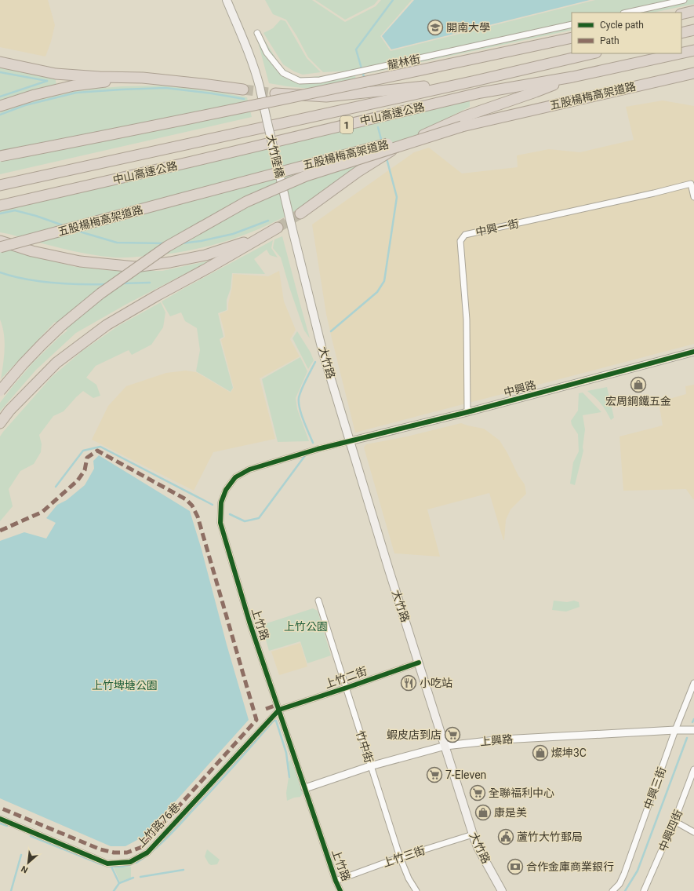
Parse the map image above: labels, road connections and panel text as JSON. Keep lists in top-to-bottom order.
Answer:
{
  "streets": {
    "highway": ["五股楊梅高架道路", "中山高速公路", "1"],
    "main road": ["大竹陸橋", "大竹路"],
    "street": [
      "龍林街",
      "中興一街",
      "中興路",
      "上竹路",
      "上竹二街",
      "上興路",
      "竹中街",
      "中興三街",
      "上竹路76巷",
      "中興四街",
      "上竹三街"
    ]
  },
  "crossings": [
    ["大竹陸橋", "大竹路"],
    ["中興一街", "中興路"],
    ["大竹路", "中興路"],
    ["大竹路", "上竹路"],
    ["大竹路", "上竹二街"],
    ["大竹路", "上興路"],
    ["大竹路", "上竹三街"],
    ["中興路", "上竹路"],
    ["上竹路", "上竹二街"],
    ["上竹路", "上興路"],
    ["上竹路", "上竹路76巷"],
    ["上竹路", "上竹三街"],
    ["上竹二街", "竹中街"],
    ["上竹二街", "上竹路76巷"],
    ["上興路", "竹中街"],
    ["上興路", "中興三街"],
    ["竹中街", "上竹三街"]
  ],
  "parks": ["上竹公園", "上竹埤塘公園"],
  "places": {
    "school or university": ["開南大學"],
    "shop": ["宏周鋼鐵五金", "燦坤3C", "康是美"],
    "restaurant": ["小吃站"],
    "supermarket": ["蝦皮店到店", "7-Eleven", "全聯福利中心"],
    "public building": ["蘆竹大竹郵局"],
    "bank": ["合作金庫商業銀行"]
  },
  "legend": ["Cycle path", "Path"],
  "north": "bottom left"
}
